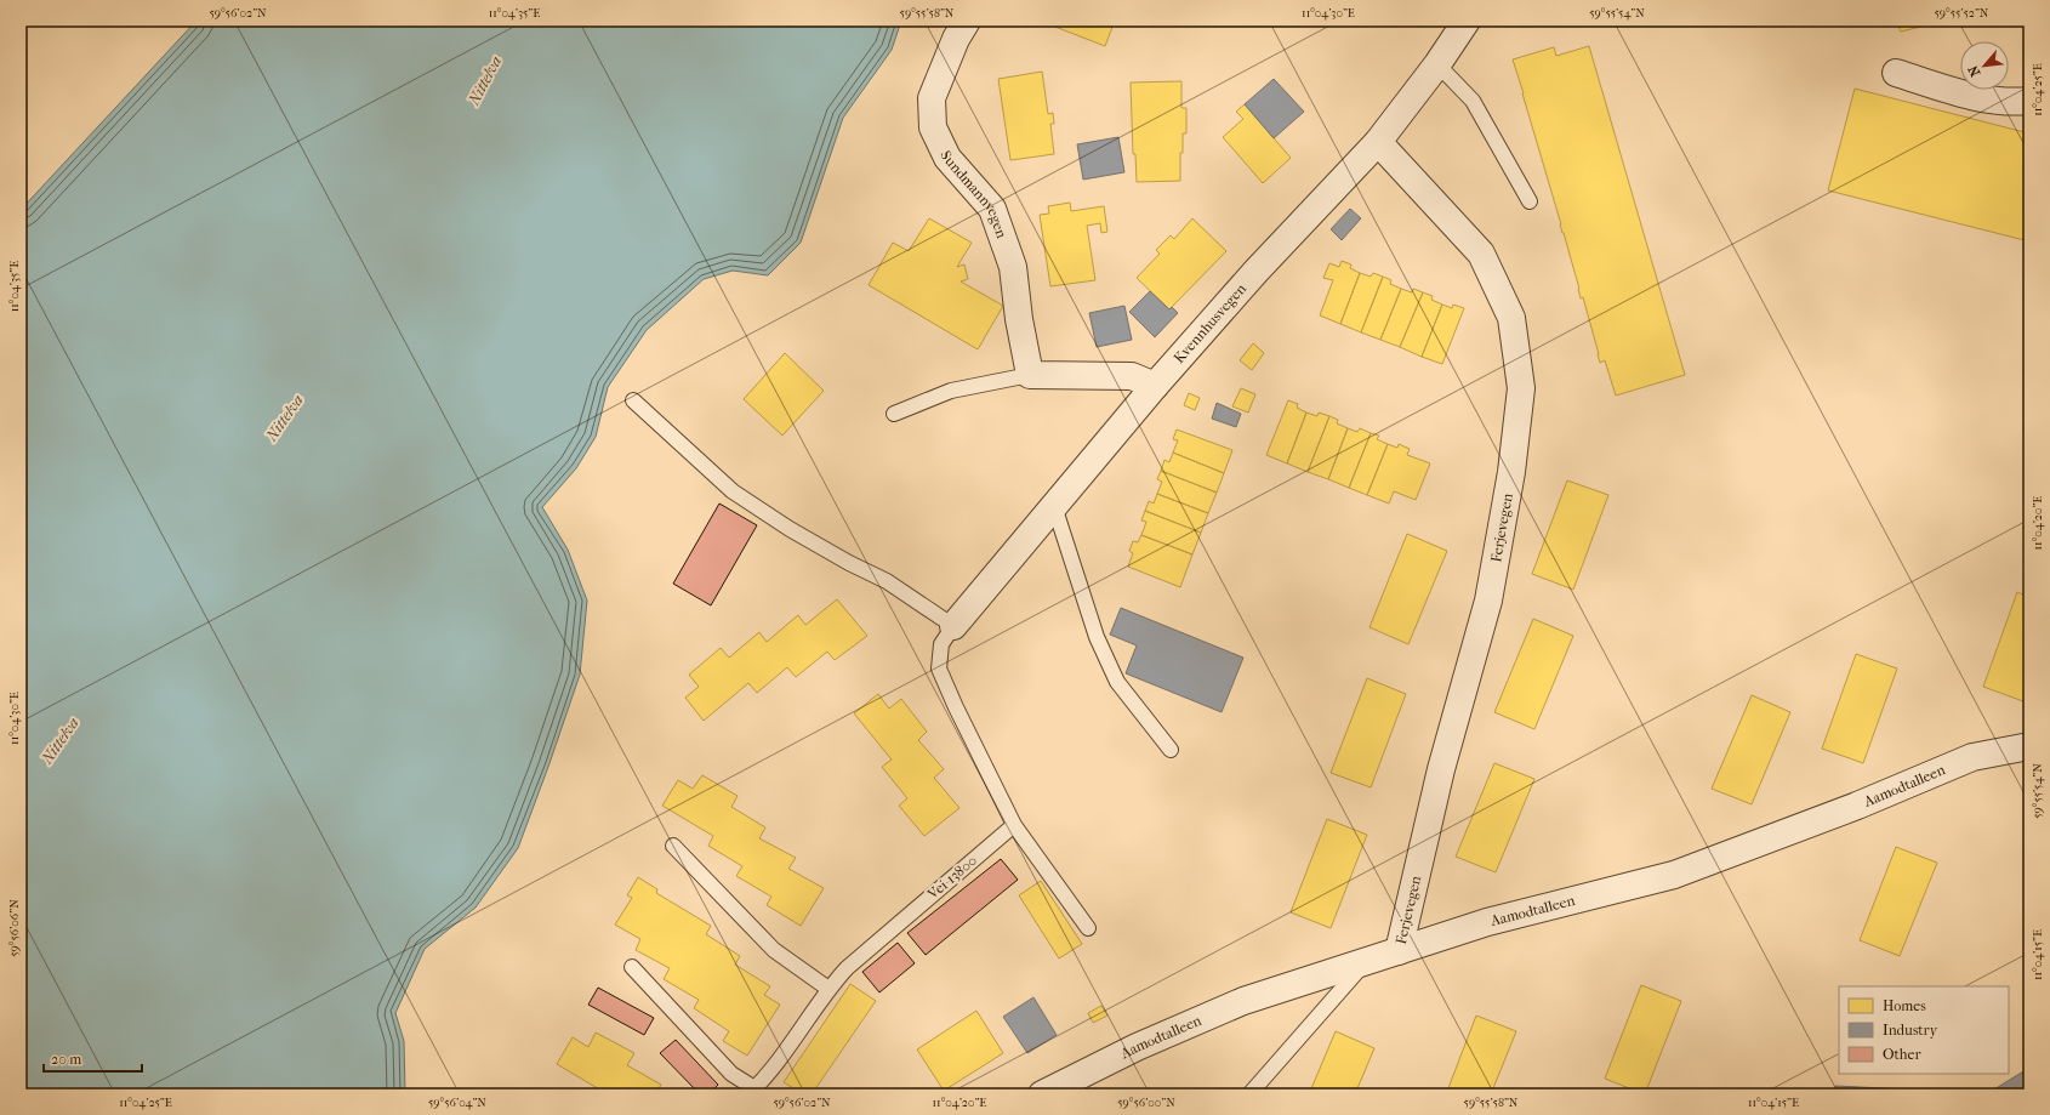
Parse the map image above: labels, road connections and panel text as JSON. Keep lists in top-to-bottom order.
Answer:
{
  "streets": {
    "street": [
      "Sundmannvegen",
      "Kvennhusvegen",
      "Ferjevegen",
      "Aamodtalleen"
    ],
    "lane": ["Vei-13800"]
  },
  "crossings": [
    ["Kvennhusvegen", "Ferjevegen"],
    ["Ferjevegen", "Aamodtalleen"]
  ],
  "water": ["Nittelva"],
  "legend": ["Homes", "Industry", "Other"],
  "scale_bar": "20 m",
  "north": "bottom left",
  "coordinates": [
    "59°56'02\"N",
    "11°04'35\"E",
    "59°55'58\"N",
    "11°04'30\"E",
    "59°55'54\"N",
    "59°55'52\"N",
    "11°04'25\"E",
    "11°04'20\"E",
    "59°56'06\"N",
    "11°04'15\"E",
    "59°56'04\"N",
    "59°56'00\"N"
  ]
}
